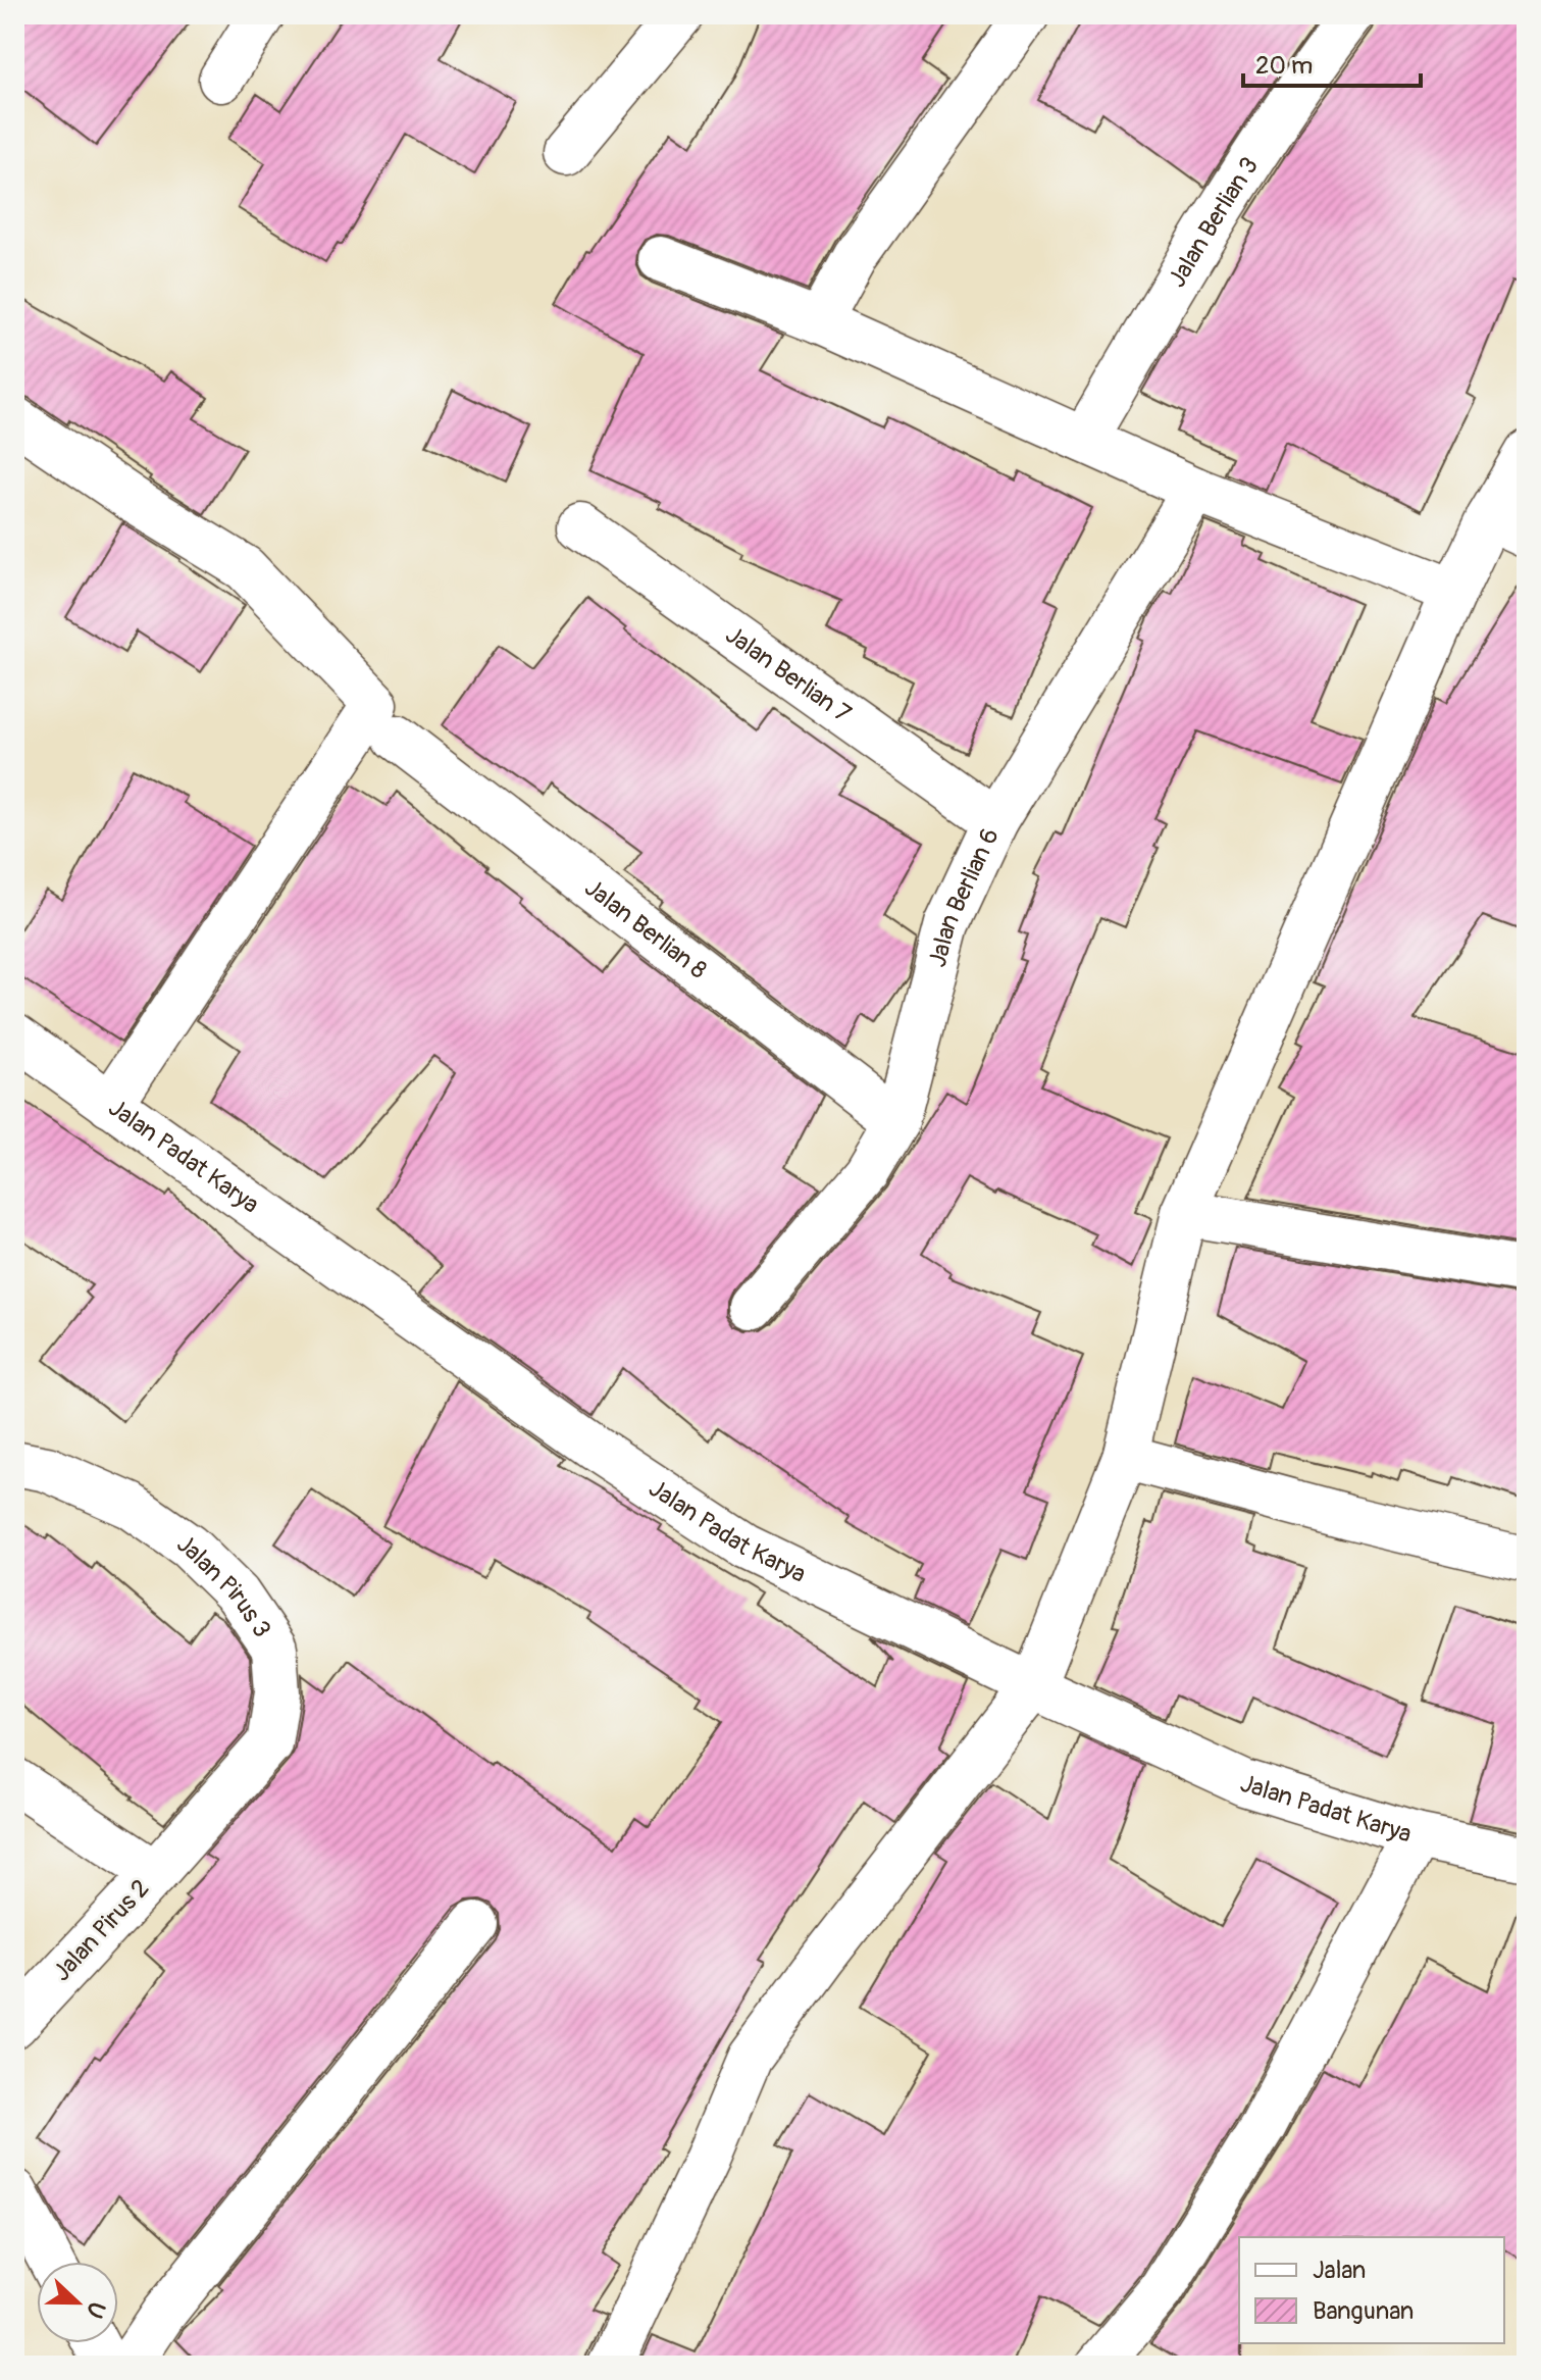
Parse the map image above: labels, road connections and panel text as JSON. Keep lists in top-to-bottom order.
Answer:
{
  "streets": {
    "street": [
      "Jalan Berlian 3",
      "Jalan Berlian 7",
      "Jalan Berlian 6",
      "Jalan Berlian 8",
      "Jalan Padat Karya",
      "Jalan Pirus 3",
      "Jalan Pirus 2"
    ]
  },
  "crossings": [
    ["Jalan Berlian 7", "Jalan Berlian 6"],
    ["Jalan Berlian 6", "Jalan Berlian 8"],
    ["Jalan Pirus 3", "Jalan Pirus 2"]
  ],
  "legend": ["Jalan", "Bangunan"],
  "scale_bar": "20 m",
  "north": "right"
}
